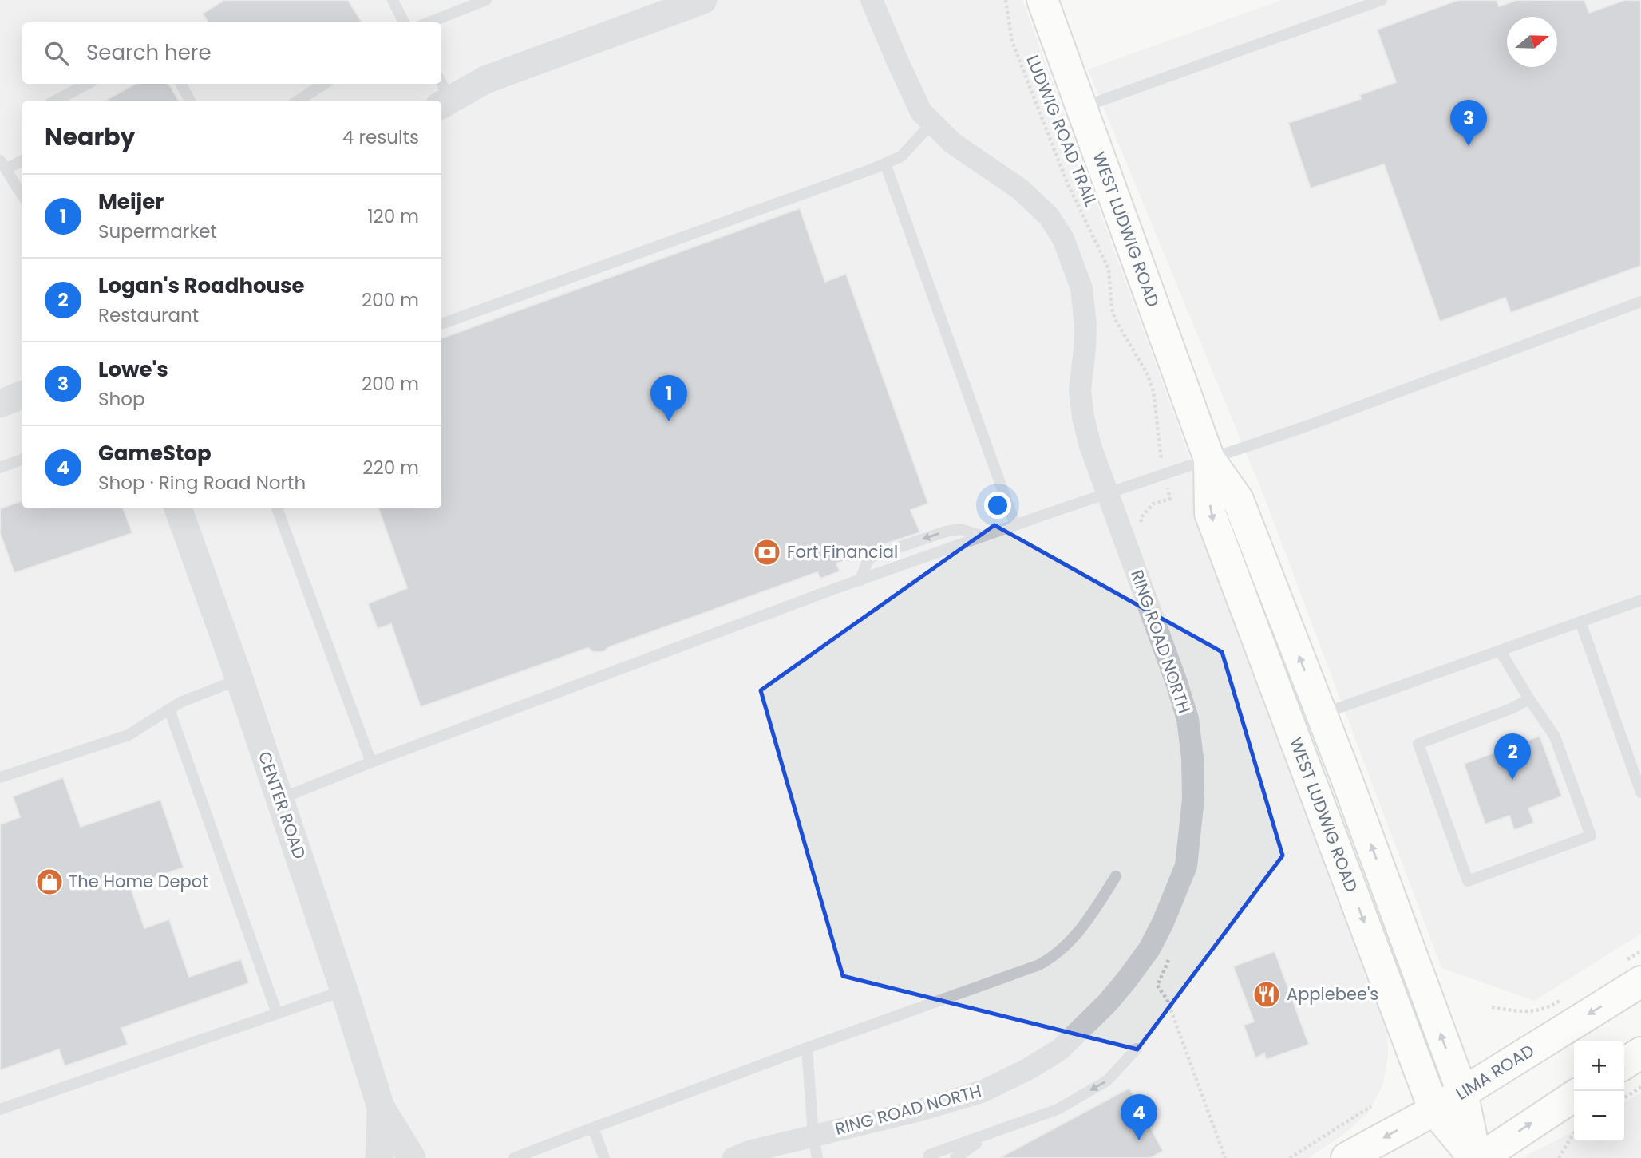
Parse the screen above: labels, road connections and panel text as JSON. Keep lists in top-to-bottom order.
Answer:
{
  "streets": {
    "main road": ["WEST LUDWIG ROAD", "LIMA ROAD"],
    "street": ["RING ROAD NORTH", "CENTER ROAD"],
    "path": ["LUDWIG ROAD TRAIL"]
  },
  "crossings": [
    ["WEST LUDWIG ROAD", "LIMA ROAD"]
  ],
  "one_way": ["LIMA ROAD"],
  "places": {
    "bank": ["Fort Financial"],
    "shop": ["The Home Depot"],
    "restaurant": ["Applebee's"]
  },
  "north": "right",
  "page": {
    "search": "Search here",
    "pins": [
      "3",
      "1",
      "2",
      "4"
    ],
    "heading": ["Nearby", "4 results"],
    "list": [
      {
        "mark": "1",
        "name": "Meijer",
        "note": "Supermarket",
        "value": "120 m"
      },
      {
        "mark": "2",
        "name": "Logan's Roadhouse",
        "note": "Restaurant",
        "value": "200 m"
      },
      {
        "mark": "3",
        "name": "Lowe's",
        "note": "Shop",
        "value": "200 m"
      },
      {
        "mark": "4",
        "name": "GameStop",
        "note": "Shop · Ring Road North",
        "value": "220 m"
      }
    ],
    "map_buttons": ["+", "−"]
  }
}
